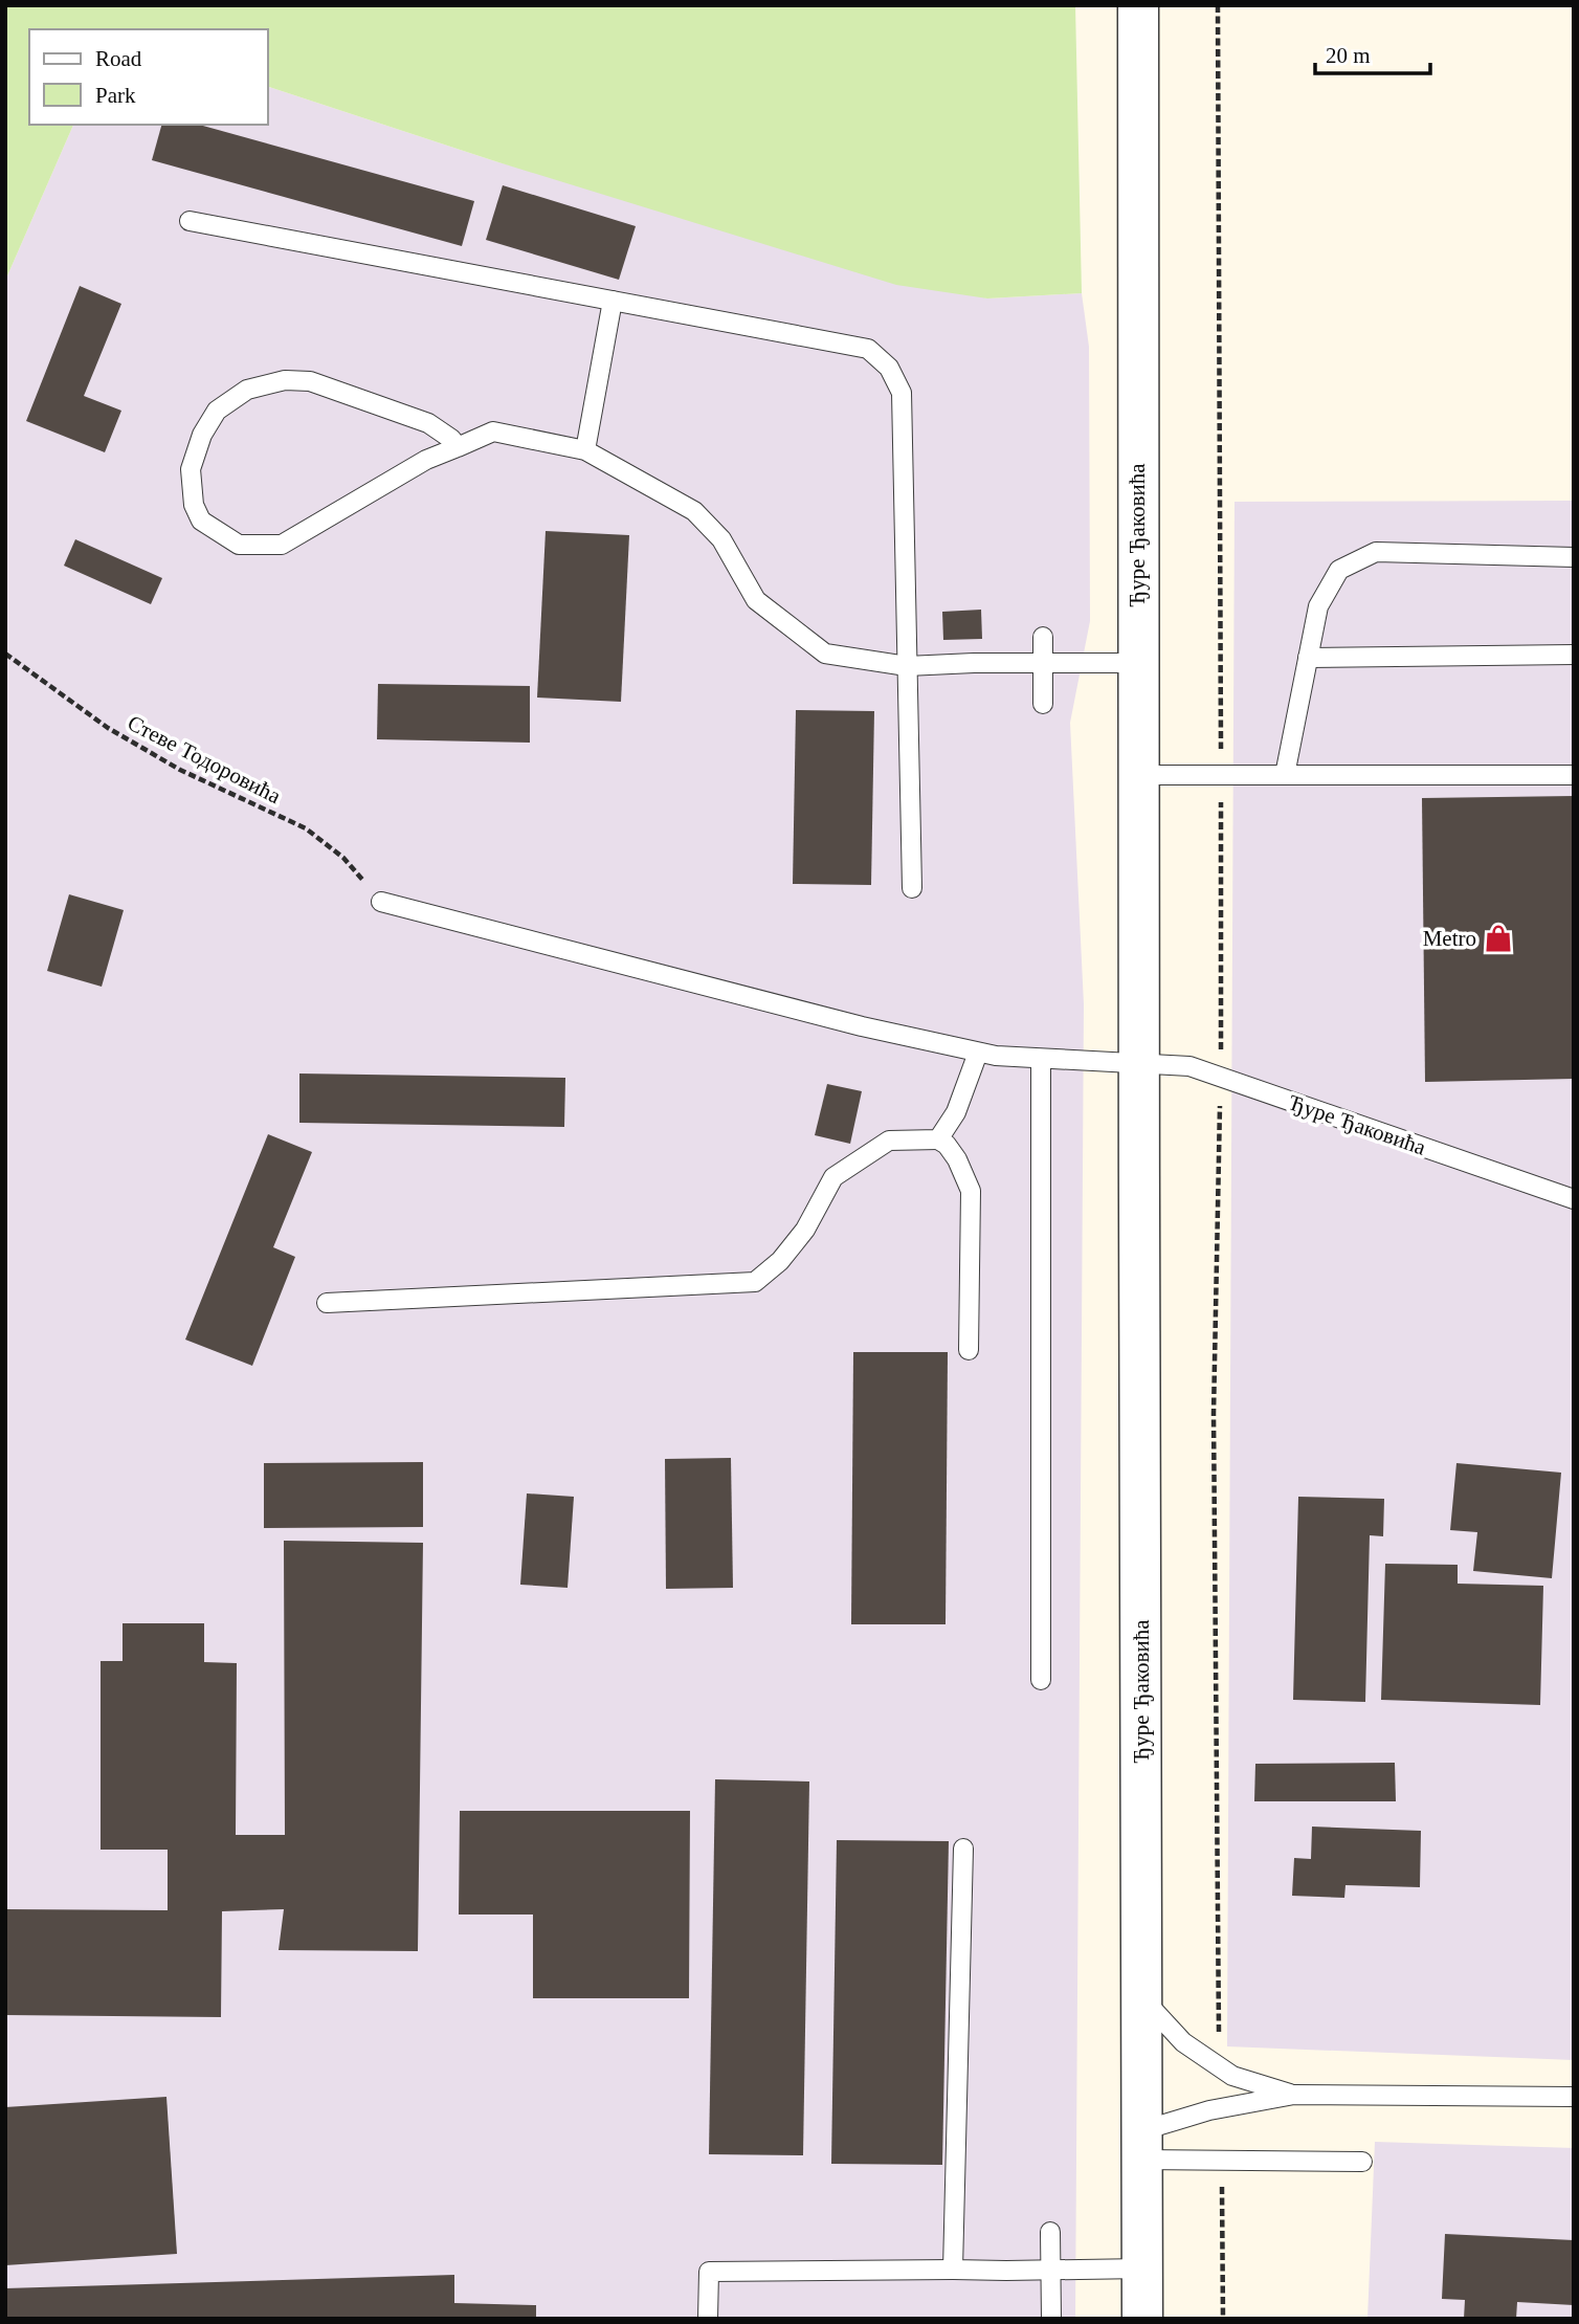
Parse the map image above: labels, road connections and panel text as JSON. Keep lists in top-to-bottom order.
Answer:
{
  "streets": {
    "street": ["Ђуре Ђаковића"],
    "path": ["Стеве Тодоровића"]
  },
  "places": {
    "shop": ["Metro"]
  },
  "legend": ["Road", "Park"],
  "scale_bar": "20 m"
}
